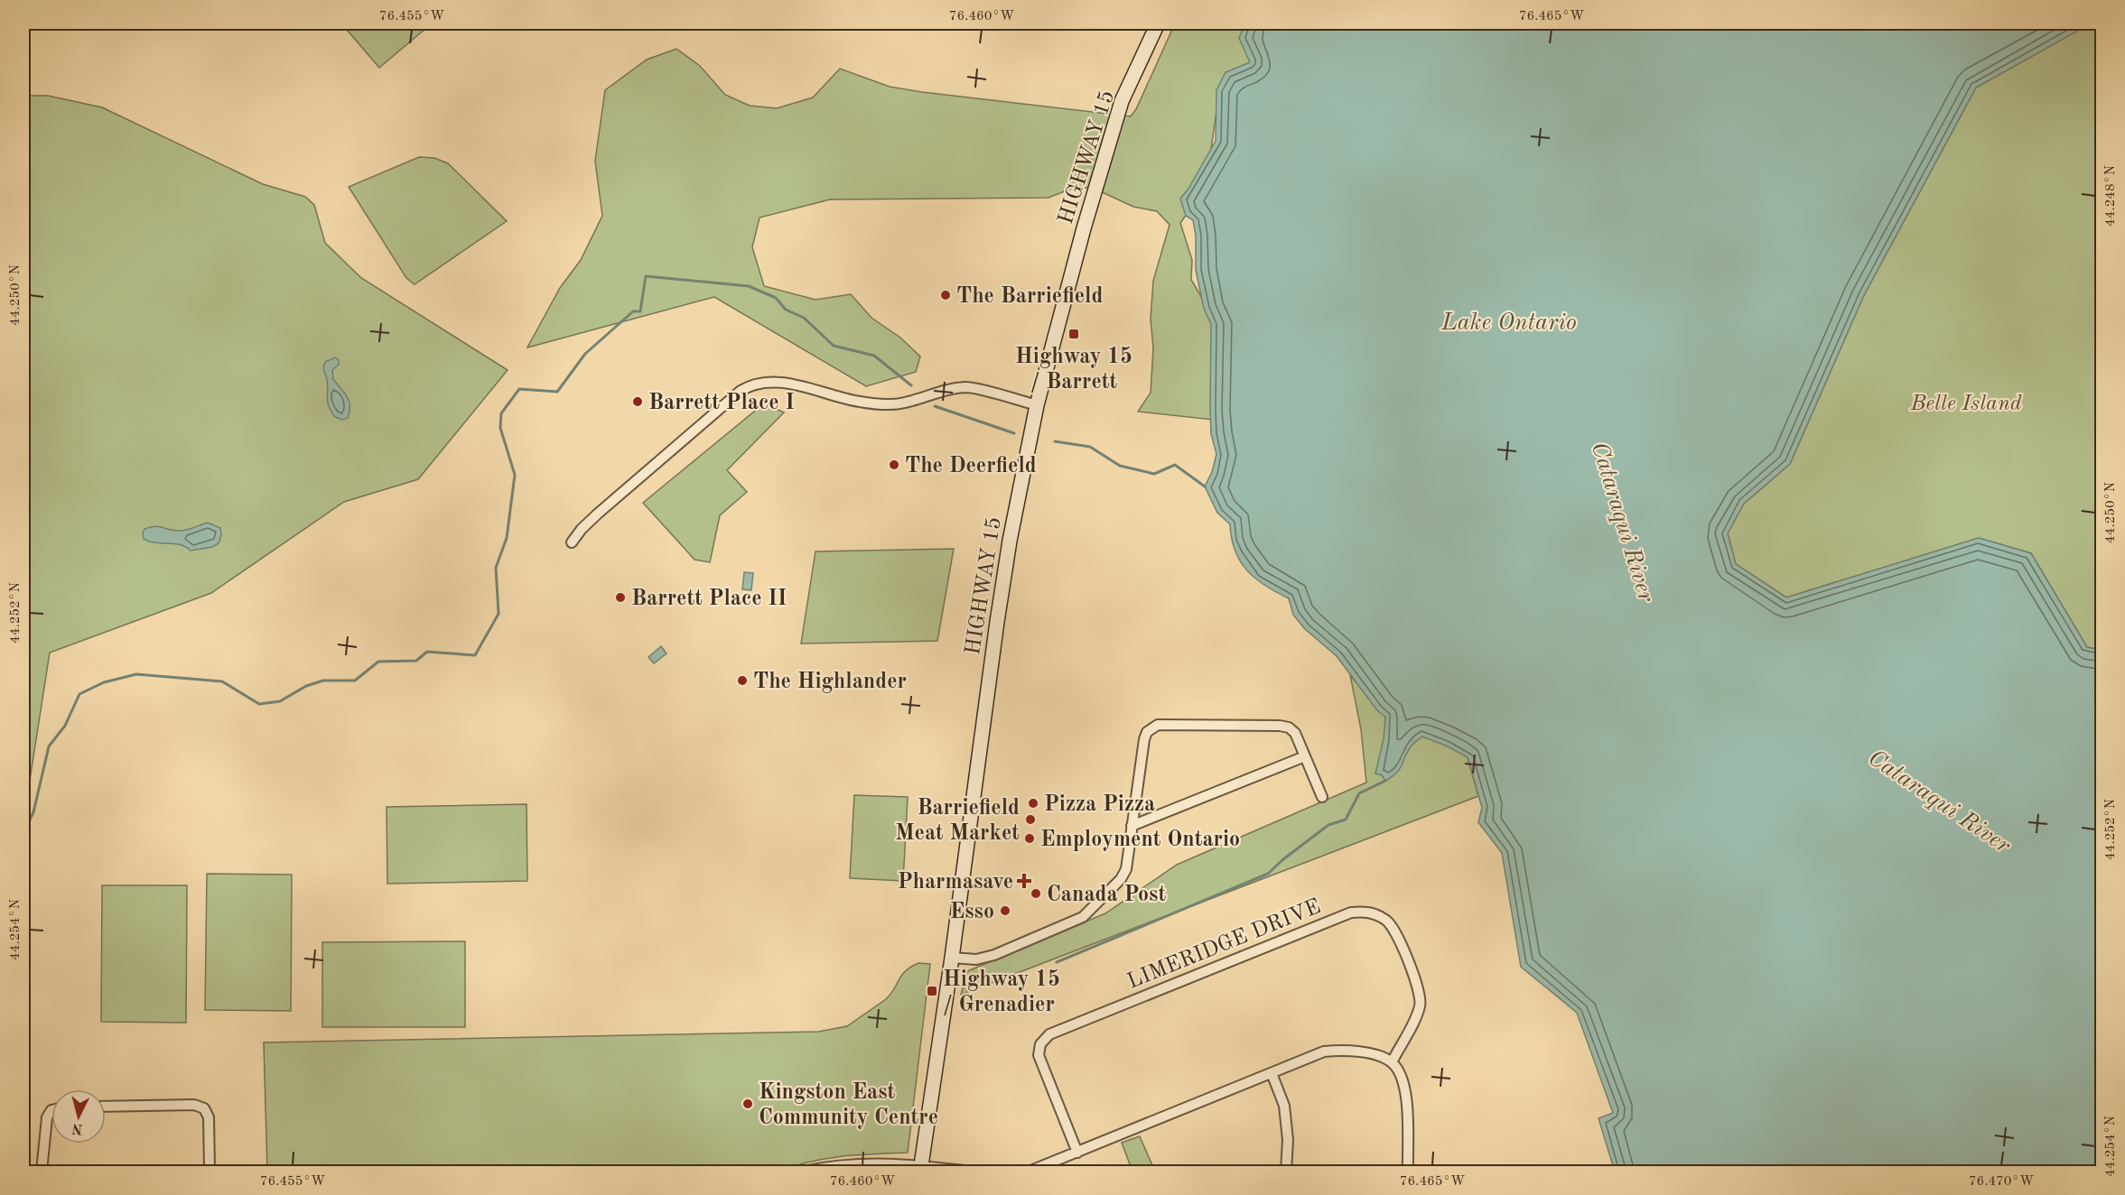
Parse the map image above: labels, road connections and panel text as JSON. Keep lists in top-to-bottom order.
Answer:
{
  "streets": {
    "main road": ["HIGHWAY 15"],
    "street": ["LIMERIDGE DRIVE"]
  },
  "water": ["Lake Ontario", "Cataraqui River"],
  "parks": ["Belle Island"],
  "places": {
    "other": [
      "The Barriefield",
      "Barrett Place I",
      "The Deerfield",
      "Barrett Place II",
      "The Highlander",
      "Pizza Pizza",
      "Barriefield Meat Market",
      "Employment Ontario",
      "Canada Post",
      "Esso",
      "Kingston East Community Centre"
    ],
    "transit": ["Highway 15 / Barrett", "Highway 15 / Grenadier"],
    "health": ["Pharmasave"]
  },
  "north": "bottom",
  "coordinates": [
    "76.455°W",
    "76.460°W",
    "76.465°W",
    "44.248°N",
    "44.250°N",
    "44.252°N",
    "44.254°N",
    "76.470°W"
  ]
}
